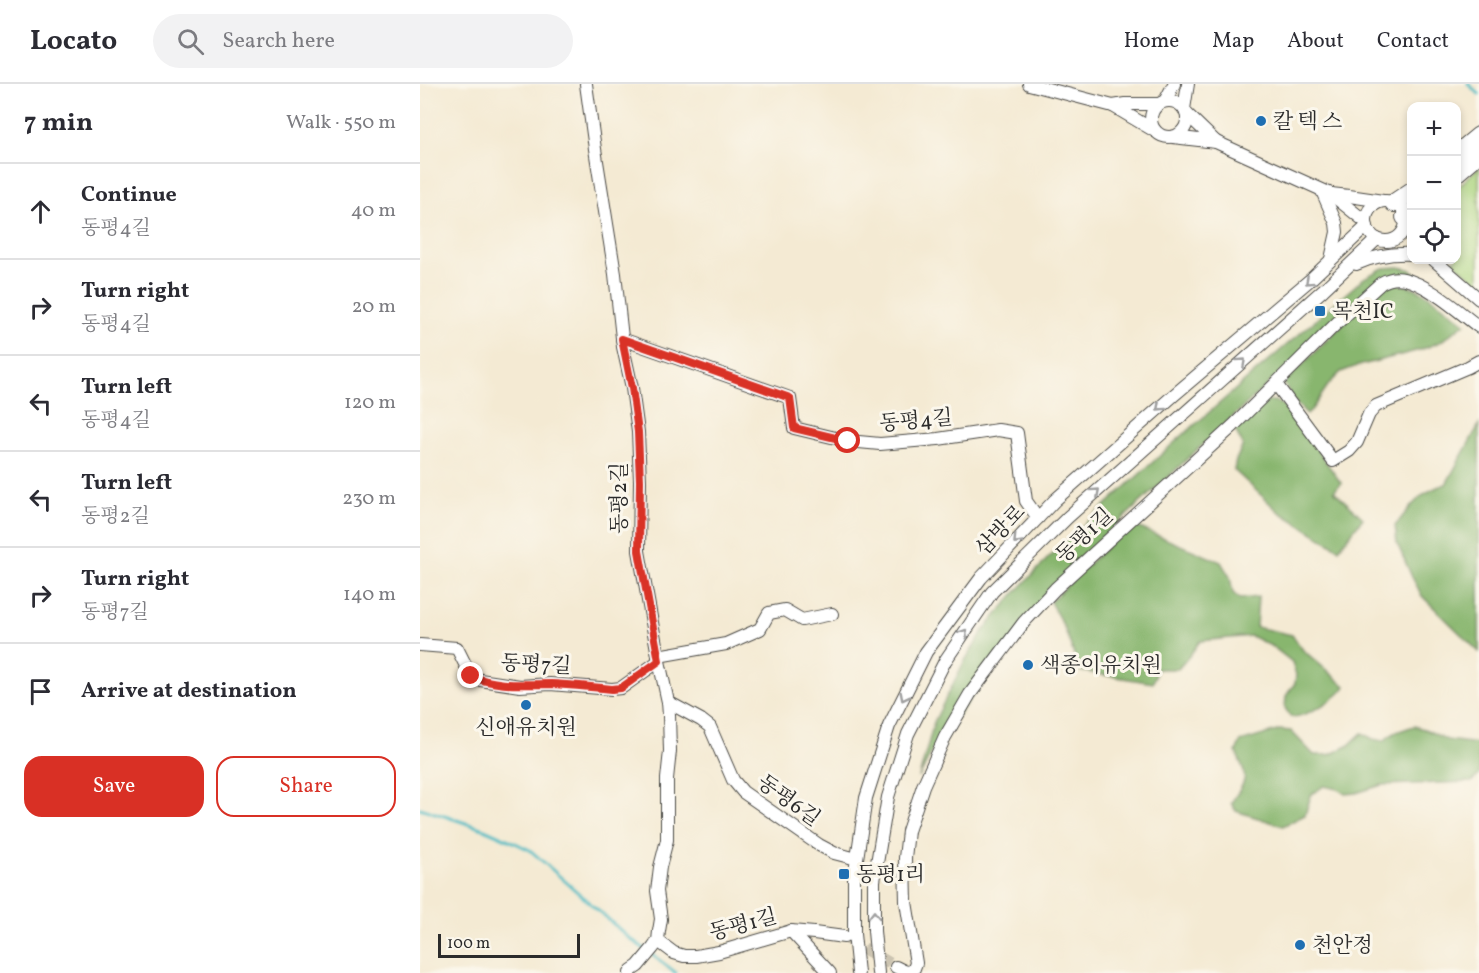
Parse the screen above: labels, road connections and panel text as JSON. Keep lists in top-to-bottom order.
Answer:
{
  "streets": {
    "street": [
      "동평4길",
      "동평2길",
      "삼방로",
      "동평1길",
      "동평7길",
      "동평6길"
    ]
  },
  "crossings": [
    ["동평4길", "동평2길"],
    ["동평4길", "삼방로"],
    ["동평2길", "동평1길"],
    ["동평2길", "동평7길"],
    ["동평2길", "동평6길"],
    ["삼방로", "동평6길"]
  ],
  "places": {
    "other": [
      "칼 텍 스",
      "색종이유치원",
      "신애유치원",
      "천안정"
    ],
    "transit": ["목천IC", "동평1리"]
  },
  "scale_bar": "100 m",
  "page": {
    "header": "Locato",
    "search": "Search here",
    "nav": [
      "Home",
      "Map",
      "About",
      "Contact"
    ],
    "heading": ["7 min", "Walk · 550 m"],
    "map_buttons": ["+", "−"],
    "list": [
      ["Continue", "동평4길", "40 m"],
      ["Turn right", "동평4길", "20 m"],
      ["Turn left", "동평4길", "120 m"],
      ["Turn left", "동평2길", "230 m"],
      ["Turn right", "동평7길", "140 m"],
      "Arrive at destination"
    ],
    "buttons": ["Save", "Share"],
    "scale": "100 m"
  }
}
